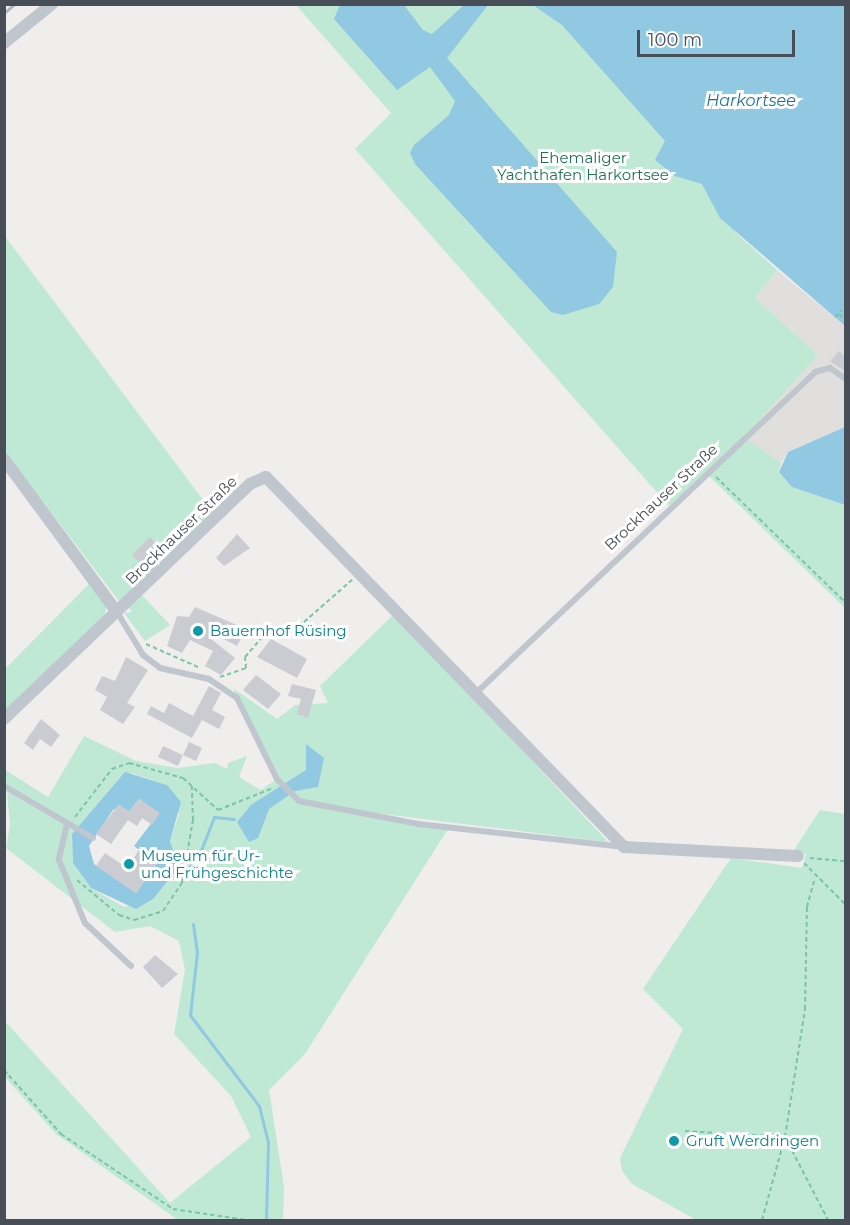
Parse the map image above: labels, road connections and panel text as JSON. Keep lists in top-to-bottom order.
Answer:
{
  "streets": {
    "street": ["Brockhauser Straße"]
  },
  "water": ["Harkortsee"],
  "parks": ["Ehemaliger Yachthafen Harkortsee"],
  "places": ["Bauernhof Rüsing", "Museum für Ur- und Frühgeschichte", "Gruft Werdringen"],
  "scale_bar": "100 m"
}
